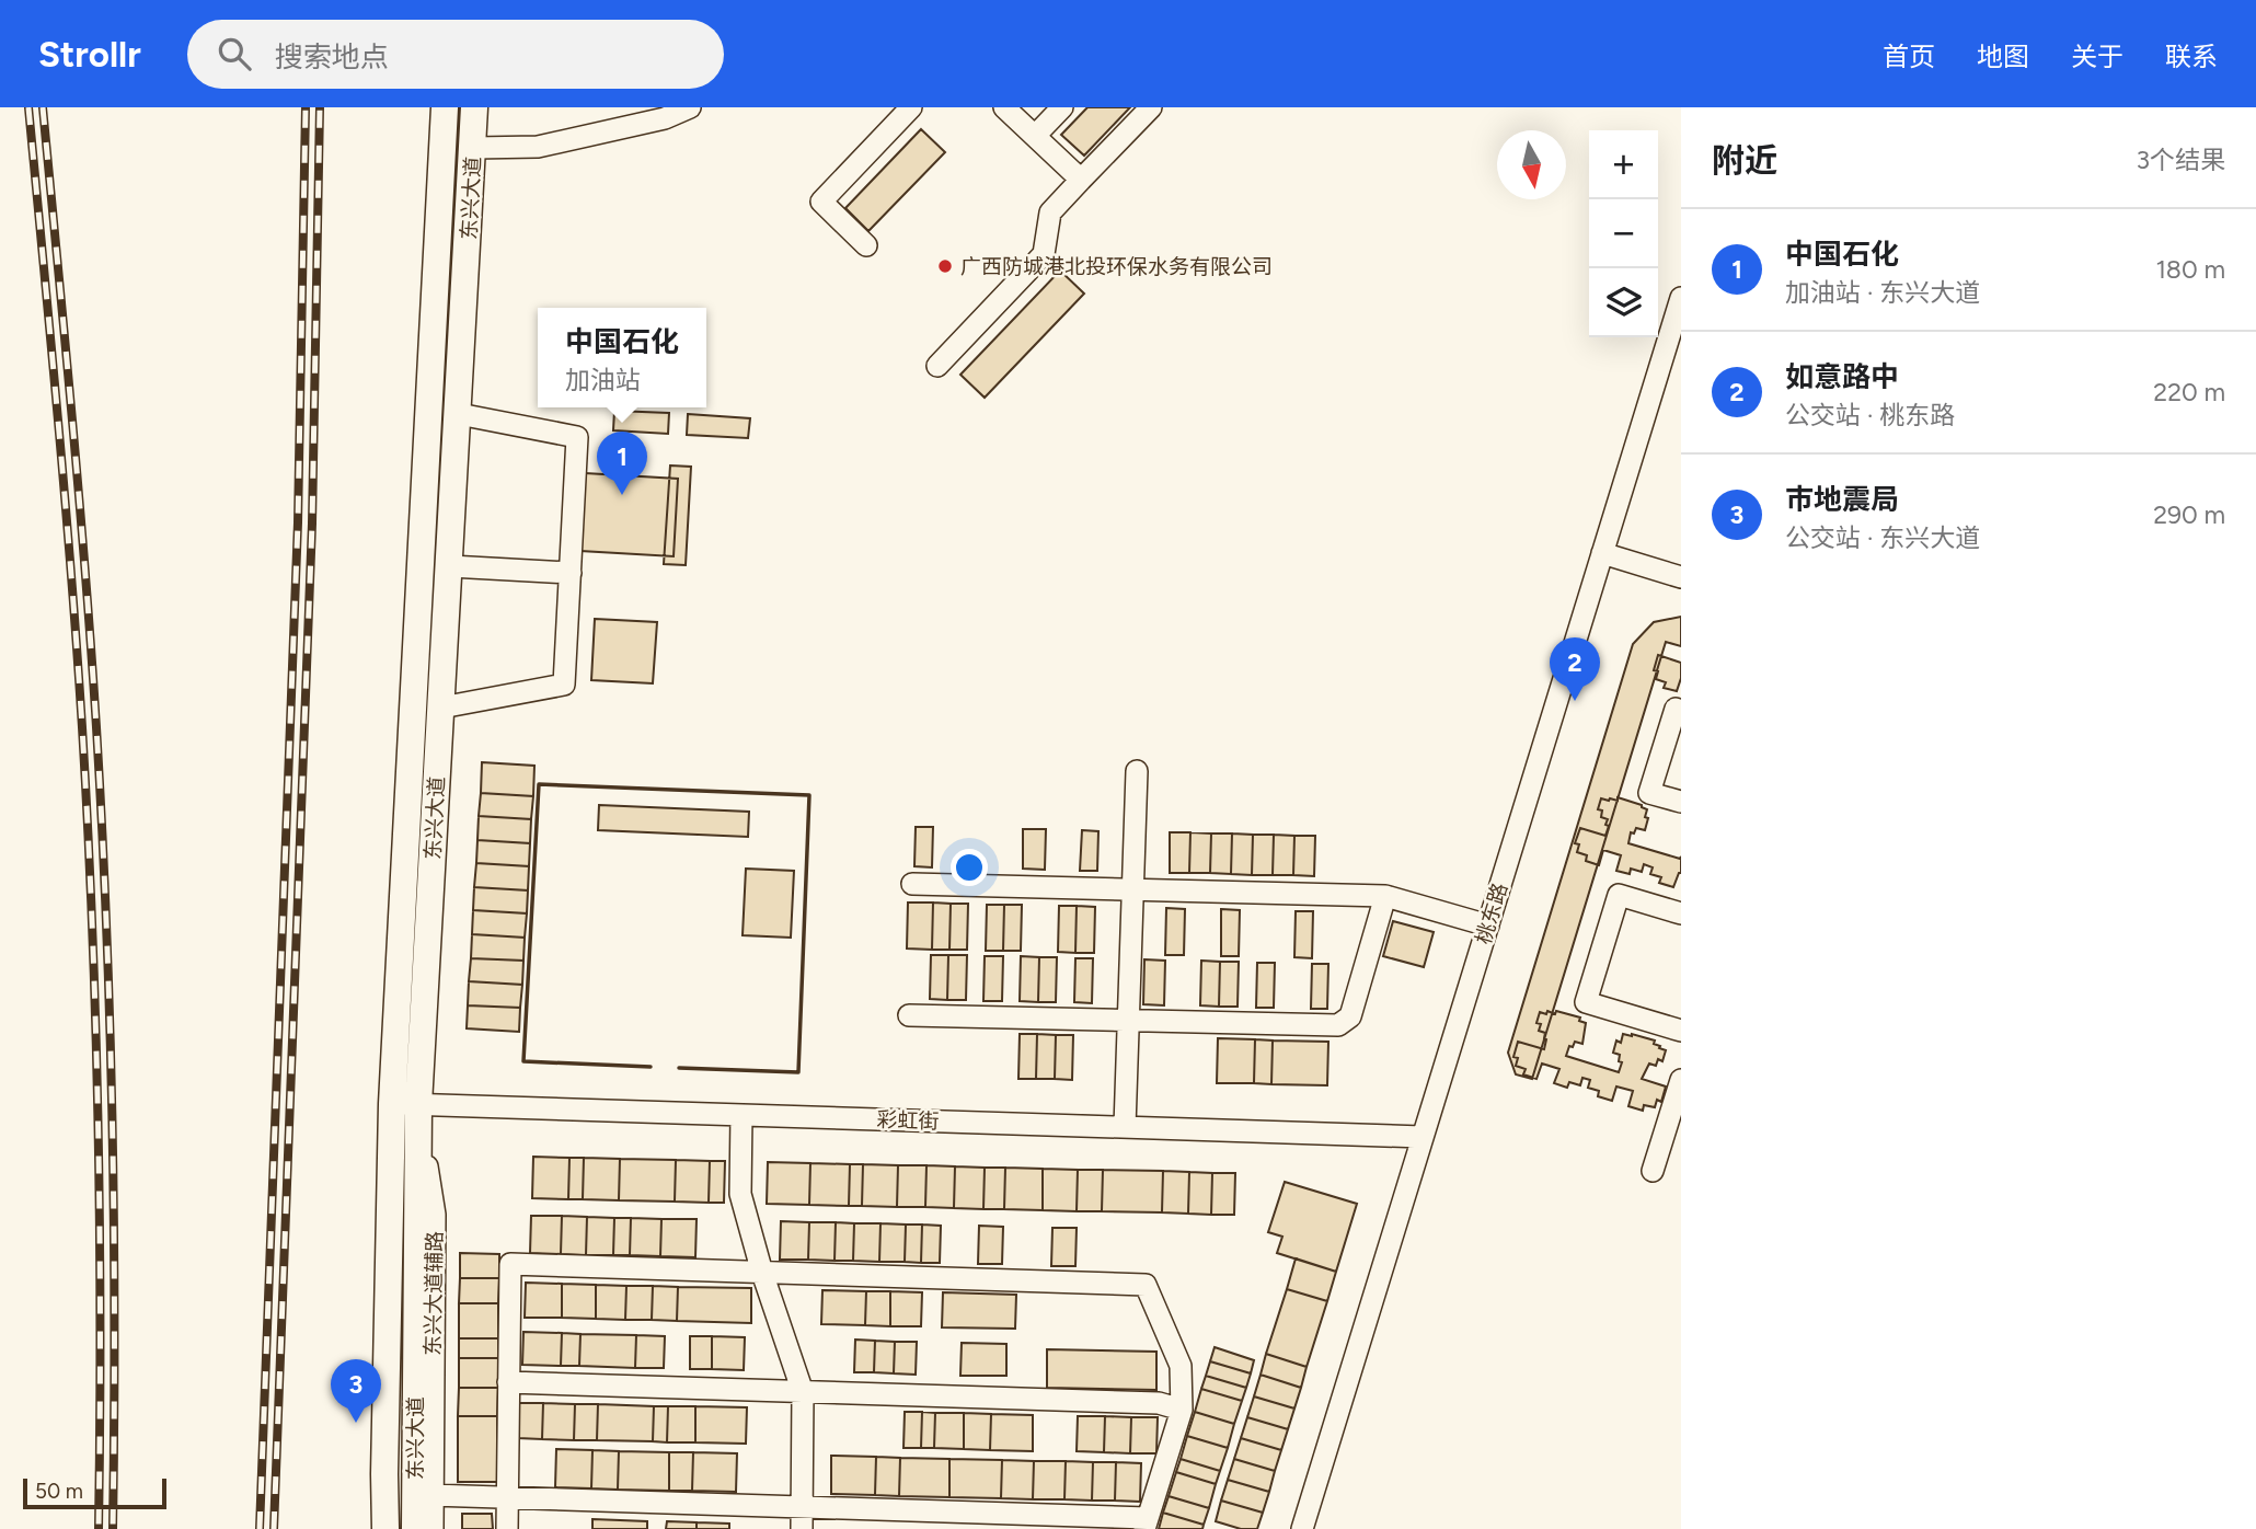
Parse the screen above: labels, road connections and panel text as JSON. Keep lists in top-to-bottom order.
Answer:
{
  "streets": {
    "main road": ["东兴大道"],
    "street": ["桃东路", "彩虹街", "东兴大道辅路"]
  },
  "crossings": [
    ["东兴大道", "彩虹街"],
    ["东兴大道", "东兴大道辅路"],
    ["桃东路", "彩虹街"],
    ["彩虹街", "东兴大道辅路"]
  ],
  "places": ["广西防城港北投环保水务有限公司"],
  "scale_bar": "50 m",
  "north": "bottom",
  "page": {
    "header": "Strollr",
    "search": "搜索地点",
    "nav": [
      "首页",
      "地图",
      "关于",
      "联系"
    ],
    "heading": ["附近", "3个结果"],
    "map_buttons": ["+", "−"],
    "list": [
      {
        "mark": "1",
        "name": "中国石化",
        "note": "加油站 · 东兴大道",
        "value": "180 m"
      },
      {
        "mark": "2",
        "name": "如意路中",
        "note": "公交站 · 桃东路",
        "value": "220 m"
      },
      {
        "mark": "3",
        "name": "巿地震局",
        "note": "公交站 · 东兴大道",
        "value": "290 m"
      }
    ],
    "popup": ["中国石化", "加油站"],
    "pins": ["1", "2", "3"],
    "scale": "50 m"
  }
}
